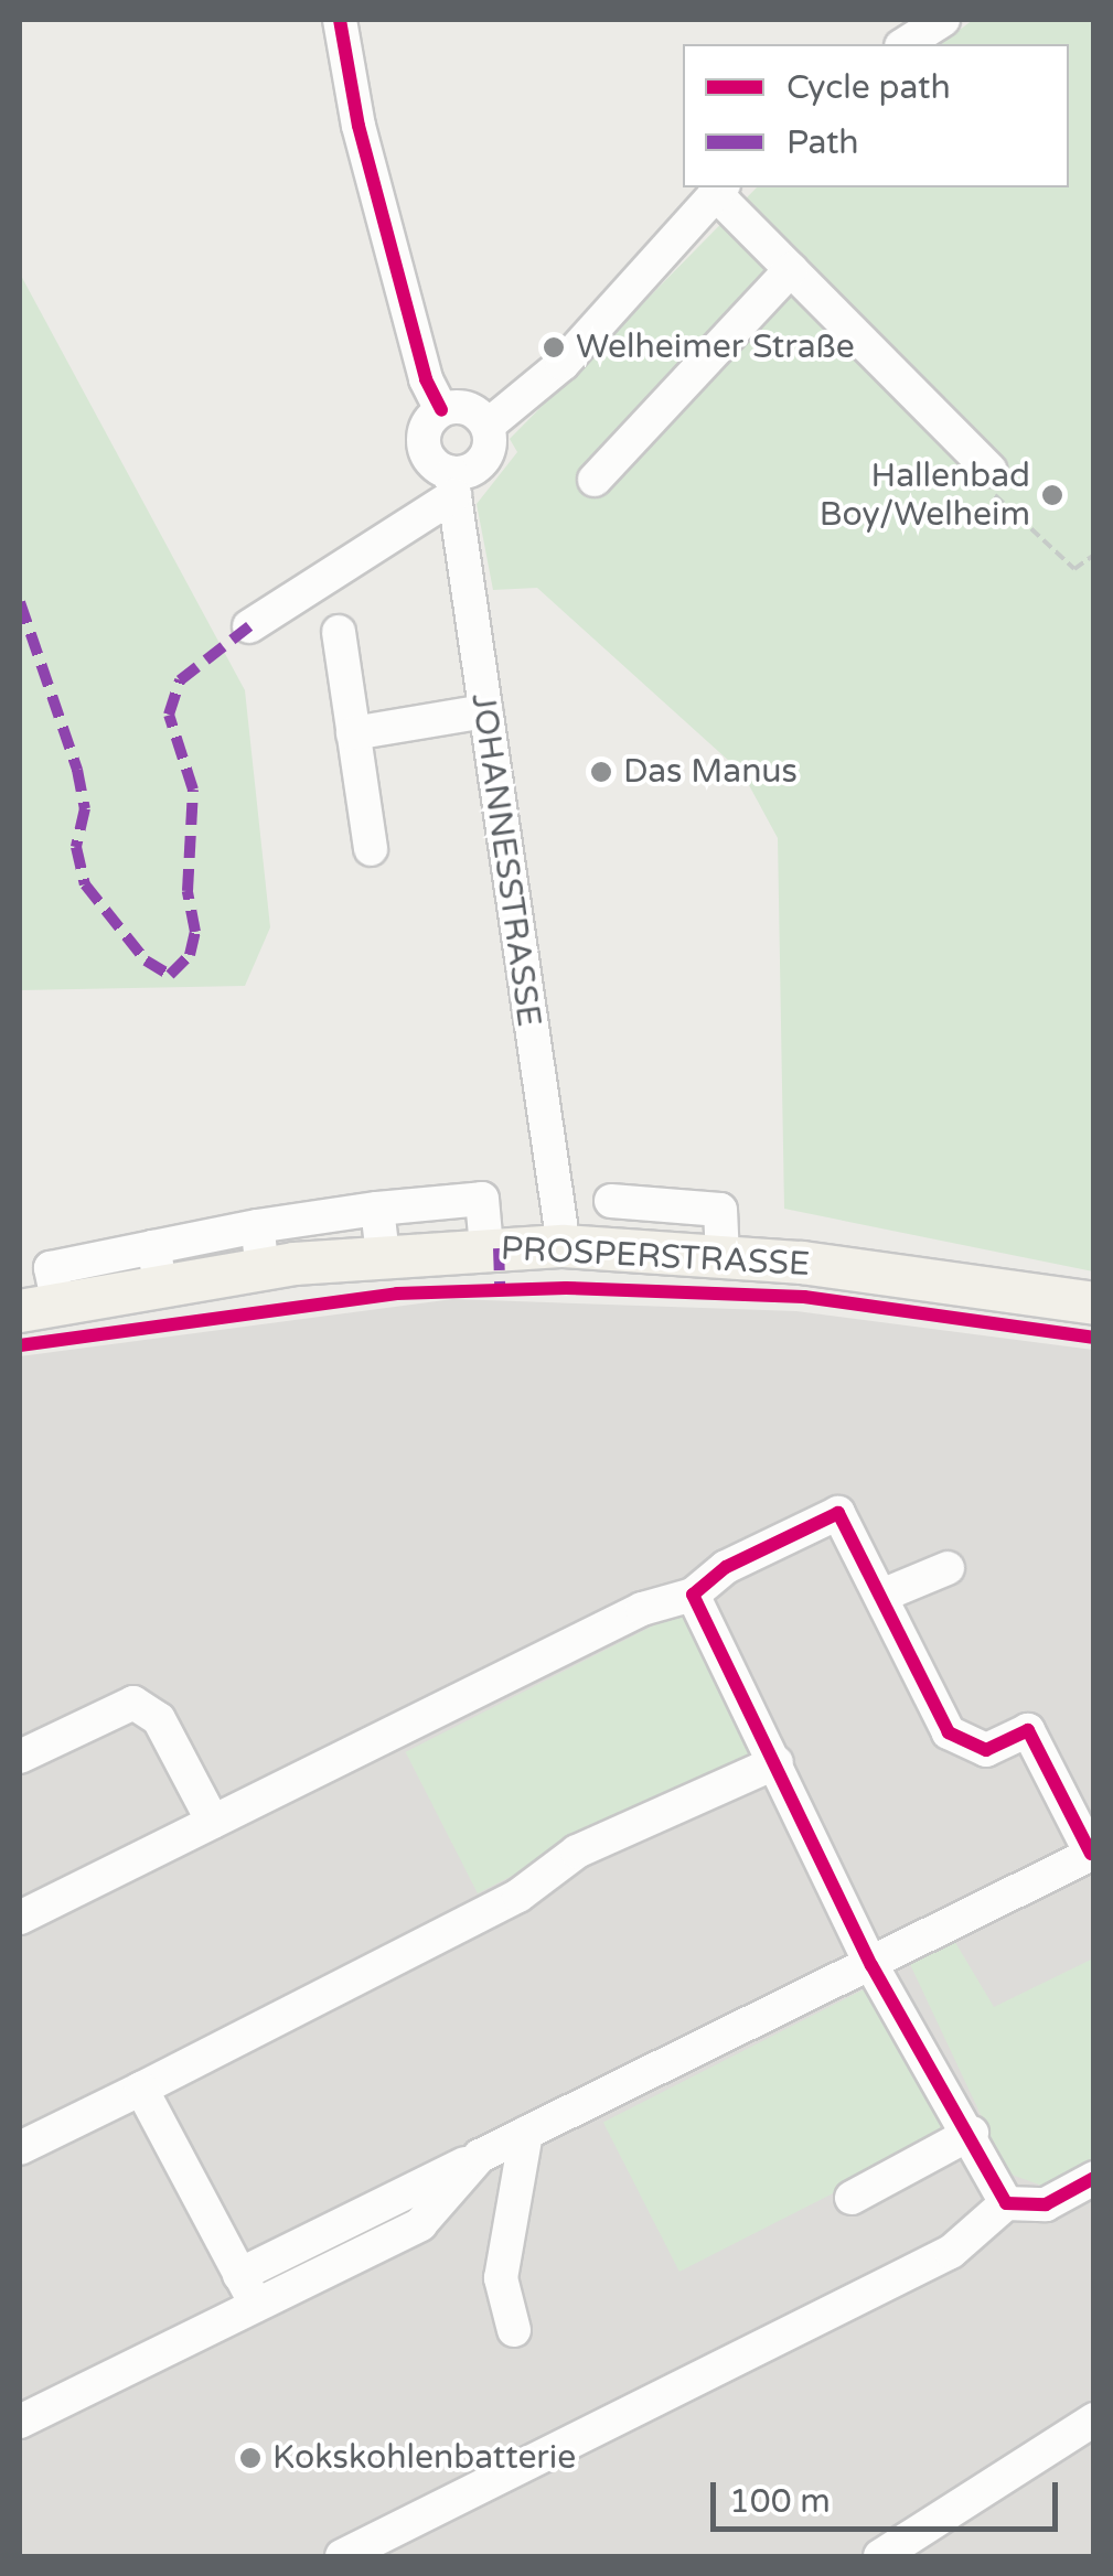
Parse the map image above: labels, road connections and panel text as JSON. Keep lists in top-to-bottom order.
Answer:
{
  "streets": {
    "main road": ["PROSPERSTRASSE"],
    "street": ["JOHANNESSTRASSE"]
  },
  "crossings": [
    ["JOHANNESSTRASSE", "PROSPERSTRASSE"]
  ],
  "places": [
    "Welheimer Straße",
    "Hallenbad Boy/Welheim",
    "Das Manus",
    "Kokskohlenbatterie"
  ],
  "legend": ["Cycle path", "Path"],
  "scale_bar": "100 m"
}
